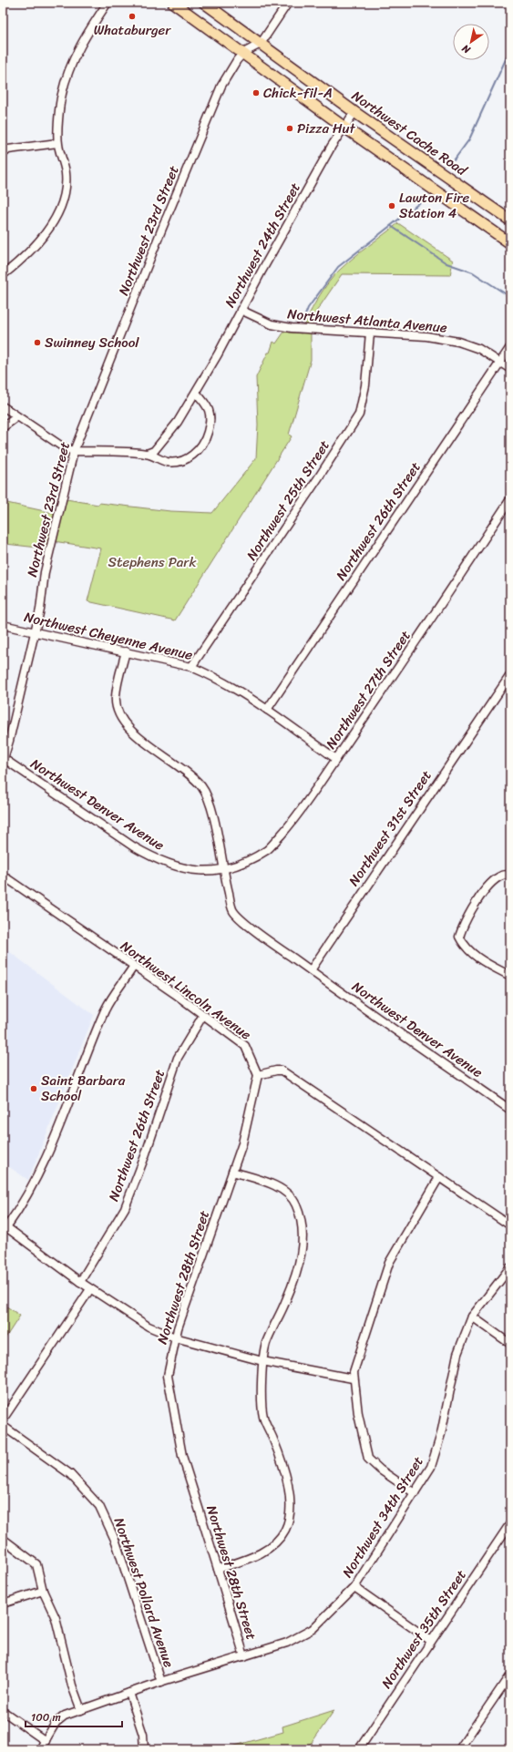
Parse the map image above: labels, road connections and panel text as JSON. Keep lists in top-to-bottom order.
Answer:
{
  "streets": {
    "main road": ["Northwest Cache Road"],
    "street": [
      "Northwest 23rd Street",
      "Northwest 24th Street",
      "Northwest Atlanta Avenue",
      "Northwest 25th Street",
      "Northwest 26th Street",
      "Northwest Cheyenne Avenue",
      "Northwest 27th Street",
      "Northwest Denver Avenue",
      "Northwest 31st Street",
      "Northwest Lincoln Avenue",
      "Northwest 28th Street",
      "Northwest 34th Street",
      "Northwest Pollard Avenue",
      "Northwest 35th Street"
    ]
  },
  "crossings": [
    ["Northwest Cache Road", "Northwest 24th Street"],
    ["Northwest 23rd Street", "Northwest Cheyenne Avenue"],
    ["Northwest 23rd Street", "Northwest Denver Avenue"],
    ["Northwest 24th Street", "Northwest Atlanta Avenue"],
    ["Northwest Atlanta Avenue", "Northwest 25th Street"],
    ["Northwest Atlanta Avenue", "Northwest 26th Street"],
    ["Northwest 25th Street", "Northwest Cheyenne Avenue"],
    ["Northwest 26th Street", "Northwest Cheyenne Avenue"],
    ["Northwest 26th Street", "Northwest Lincoln Avenue"],
    ["Northwest Cheyenne Avenue", "Northwest 27th Street"],
    ["Northwest 27th Street", "Northwest Denver Avenue"],
    ["Northwest Denver Avenue", "Northwest 31st Street"],
    ["Northwest Lincoln Avenue", "Northwest 28th Street"],
    ["Northwest 28th Street", "Northwest 34th Street"],
    ["Northwest 34th Street", "Northwest Pollard Avenue"]
  ],
  "parks": ["Stephens Park"],
  "places": [
    "Whataburger",
    "Chick-fil-A",
    "Pizza Hut",
    "Lawton Fire Station 4",
    "Swinney School",
    "Saint Barbara School"
  ],
  "scale_bar": "100 m",
  "north": "bottom left"
}
